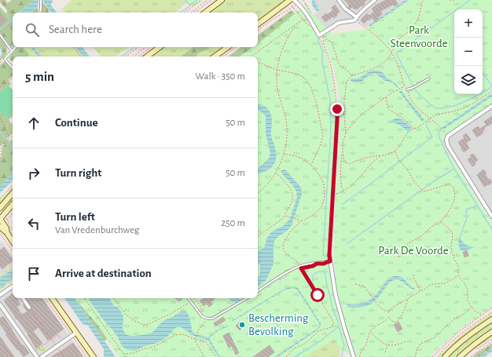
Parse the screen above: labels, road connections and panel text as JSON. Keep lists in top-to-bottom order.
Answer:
{
  "parks": ["Park Steenvoorde", "Park De Voorde"],
  "places": ["Bescherming Bevolking"],
  "page": {
    "map_buttons": ["+", "−"],
    "search": "Search here",
    "heading": ["5 min", "Walk · 350 m"],
    "list": [
      ["Continue", "50 m"],
      ["Turn right", "50 m"],
      ["Turn left", "Van Vredenburchweg", "250 m"],
      "Arrive at destination"
    ]
  }
}
